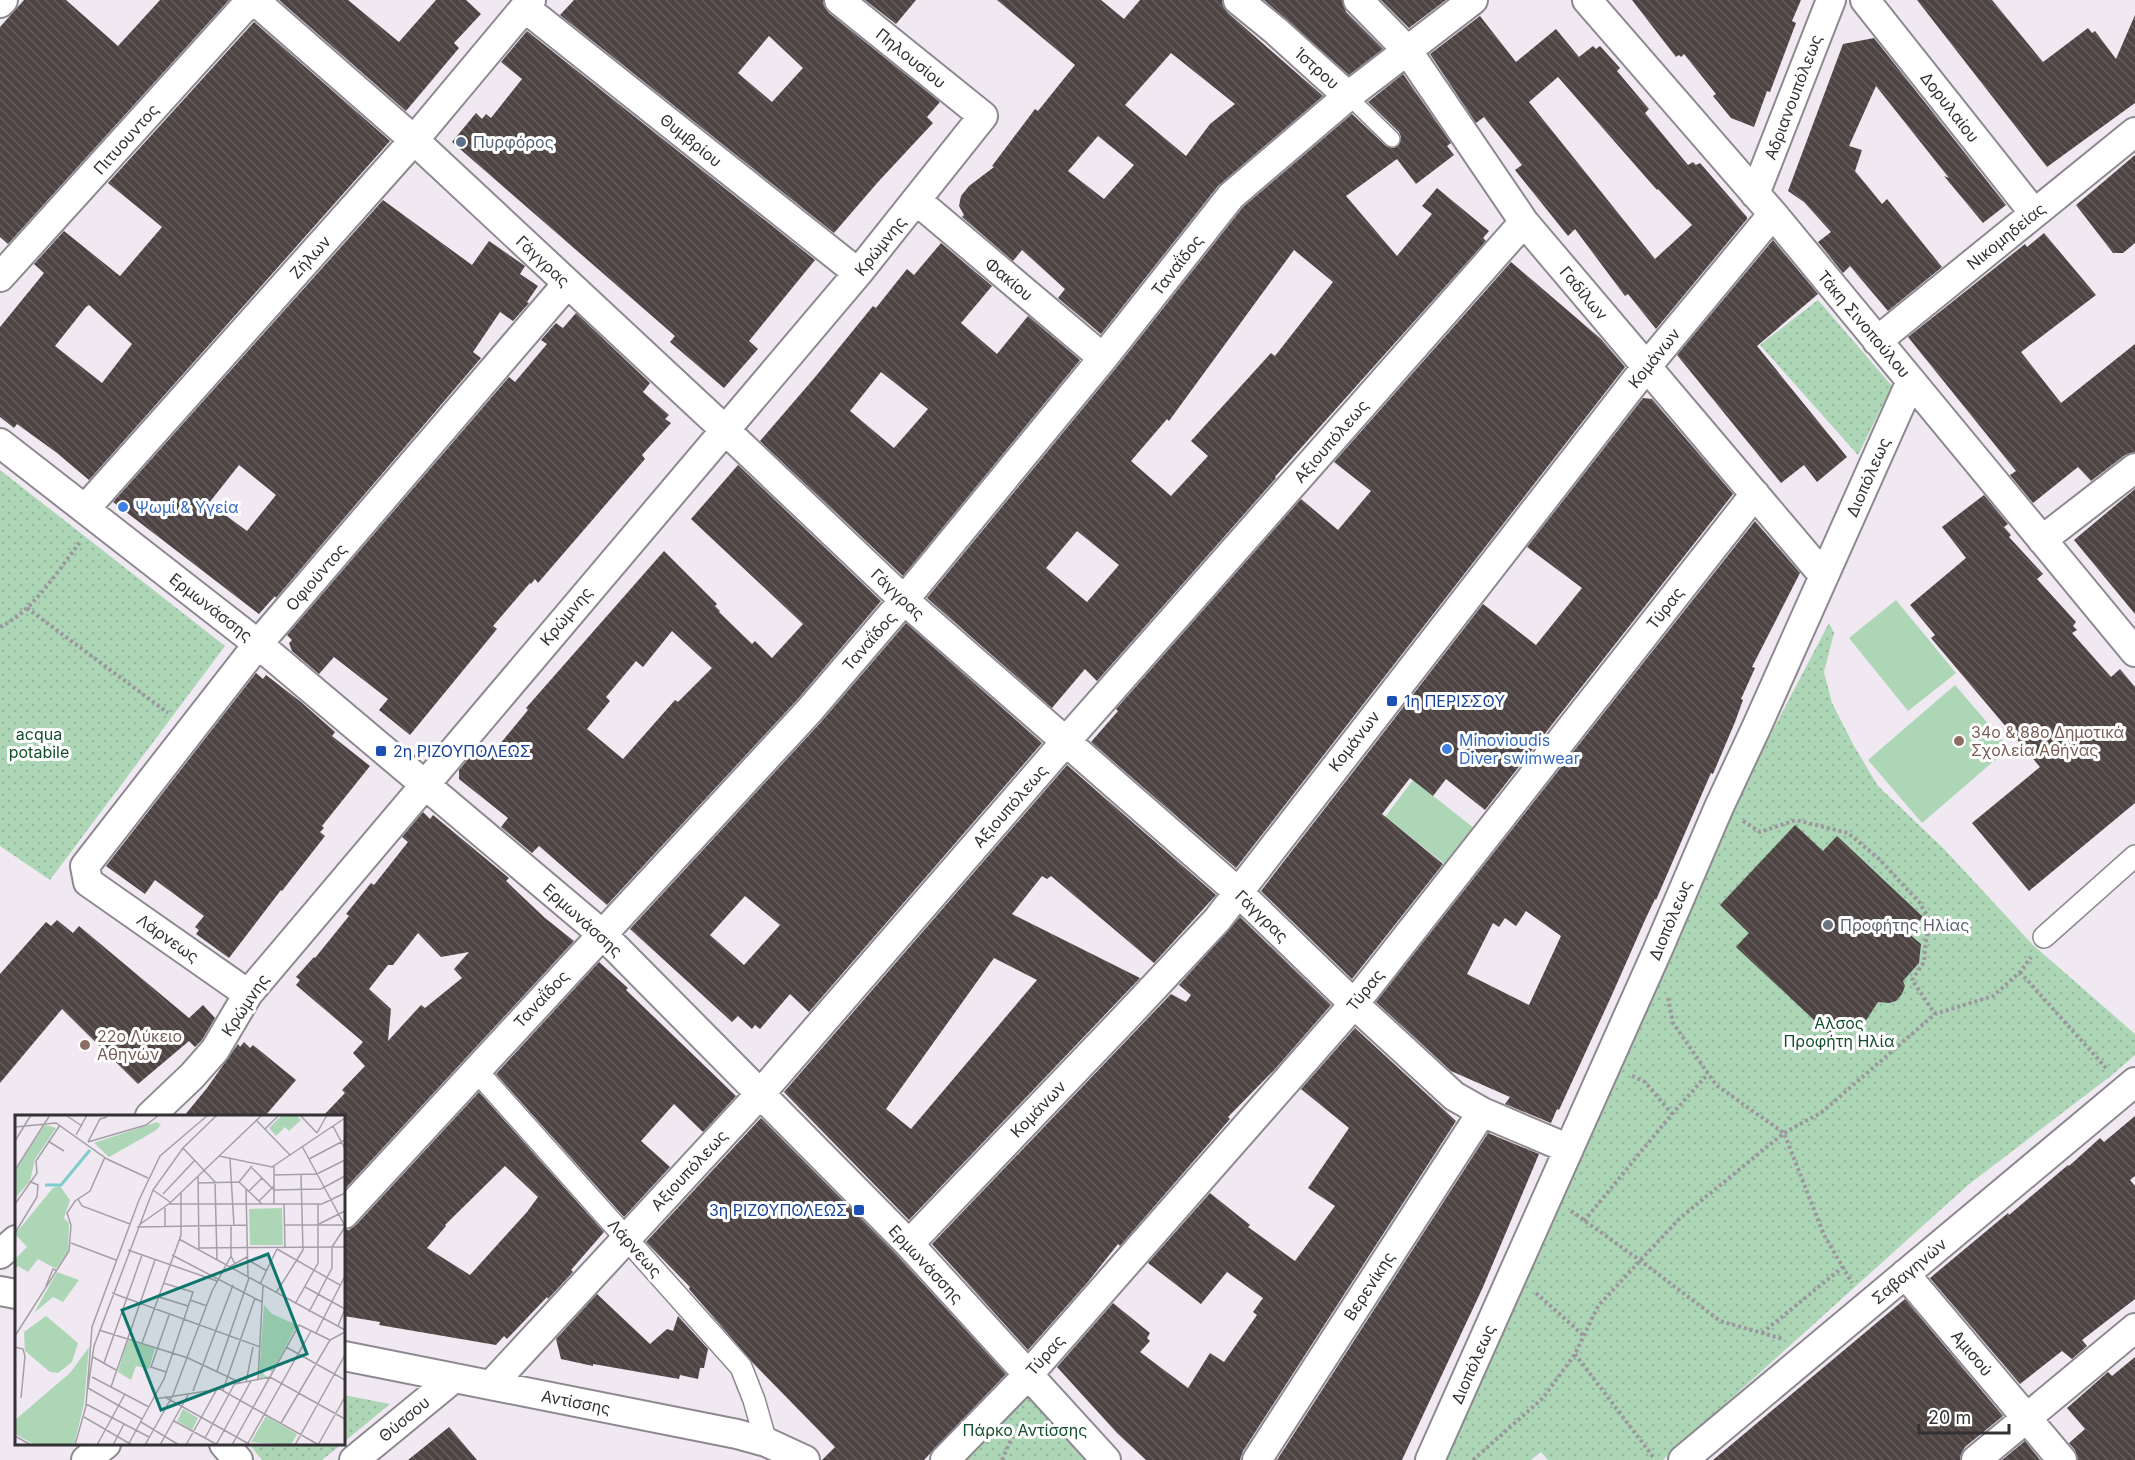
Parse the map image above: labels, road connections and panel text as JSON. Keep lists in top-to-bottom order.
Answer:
{
  "streets": {
    "street": [
      "Πηλουσίου",
      "Ίστρου",
      "Αδριανουπόλεως",
      "Δορυλαίου",
      "Πιτυουντος",
      "Θυμβρίου",
      "Νικομηδείας",
      "Κρώμνης",
      "Ζήλων",
      "Γάγγρας",
      "Ταναΐδος",
      "Φακίου",
      "Γαδίλων",
      "Τάκη Σινοπούλου",
      "Κομάνων",
      "Αξιουπόλεως",
      "Διοπόλεως",
      "Οφιούντος",
      "Ερμωνάσσης",
      "Τύρας",
      "Λάρνεως",
      "Σαβαγηνών",
      "Βερενίκης",
      "Αμισού",
      "Αντίσσης",
      "Θύσσου"
    ]
  },
  "crossings": [
    ["Πηλουσίου", "Κρώμνης"],
    ["Ίστρου", "Ταναΐδος"],
    ["Αδριανουπόλεως", "Τάκη Σινοπούλου"],
    ["Αδριανουπόλεως", "Κομάνων"],
    ["Δορυλαίου", "Νικομηδείας"],
    ["Πιτυουντος", "Γάγγρας"],
    ["Θυμβρίου", "Κρώμνης"],
    ["Θυμβρίου", "Ζήλων"],
    ["Νικομηδείας", "Τάκη Σινοπούλου"],
    ["Κρώμνης", "Γάγγρας"],
    ["Κρώμνης", "Φακίου"],
    ["Κρώμνης", "Ερμωνάσσης"],
    ["Κρώμνης", "Λάρνεως"],
    ["Ζήλων", "Γάγγρας"],
    ["Ζήλων", "Ερμωνάσσης"],
    ["Γάγγρας", "Ταναΐδος"],
    ["Γάγγρας", "Κομάνων"],
    ["Γάγγρας", "Αξιουπόλεως"],
    ["Γάγγρας", "Διοπόλεως"],
    ["Γάγγρας", "Οφιούντος"],
    ["Γάγγρας", "Τύρας"],
    ["Γάγγρας", "Βερενίκης"],
    ["Ταναΐδος", "Φακίου"],
    ["Ταναΐδος", "Γαδίλων"],
    ["Ταναΐδος", "Ερμωνάσσης"],
    ["Ταναΐδος", "Λάρνεως"],
    ["Γαδίλων", "Κομάνων"],
    ["Γαδίλων", "Αξιουπόλεως"],
    ["Γαδίλων", "Διοπόλεως"],
    ["Γαδίλων", "Τύρας"],
    ["Τάκη Σινοπούλου", "Κομάνων"],
    ["Τάκη Σινοπούλου", "Διοπόλεως"],
    ["Κομάνων", "Ερμωνάσσης"],
    ["Αξιουπόλεως", "Ερμωνάσσης"],
    ["Αξιουπόλεως", "Λάρνεως"],
    ["Αξιουπόλεως", "Αντίσσης"],
    ["Οφιούντος", "Ερμωνάσσης"],
    ["Οφιούντος", "Λάρνεως"],
    ["Ερμωνάσσης", "Τύρας"],
    ["Λάρνεως", "Αντίσσης"],
    ["Σαβαγηνών", "Αμισού"],
    ["Αντίσσης", "Θύσσου"]
  ],
  "parks": ["acqua potabile", "Αλσος Προφήτη Ηλία", "Πάρκο Αντίσσης"],
  "places": {
    "other": [
      "Πυρφόρος",
      "Ψωμί & Υγεία",
      "34ο & 88ο Δημοτικά Σχολεία Αθήνας",
      "Minovioudis Diver swimwear",
      "Προφήτης Ηλίας",
      "22ο Λύκειο Αθηνών"
    ],
    "transit": ["1η ΠΕΡΙΣΣΟΥ", "2η ΡΙΖΟΥΠΟΛΕΩΣ", "3η ΡΙΖΟΥΠΟΛΕΩΣ"]
  },
  "scale_bar": "20 m"
}
